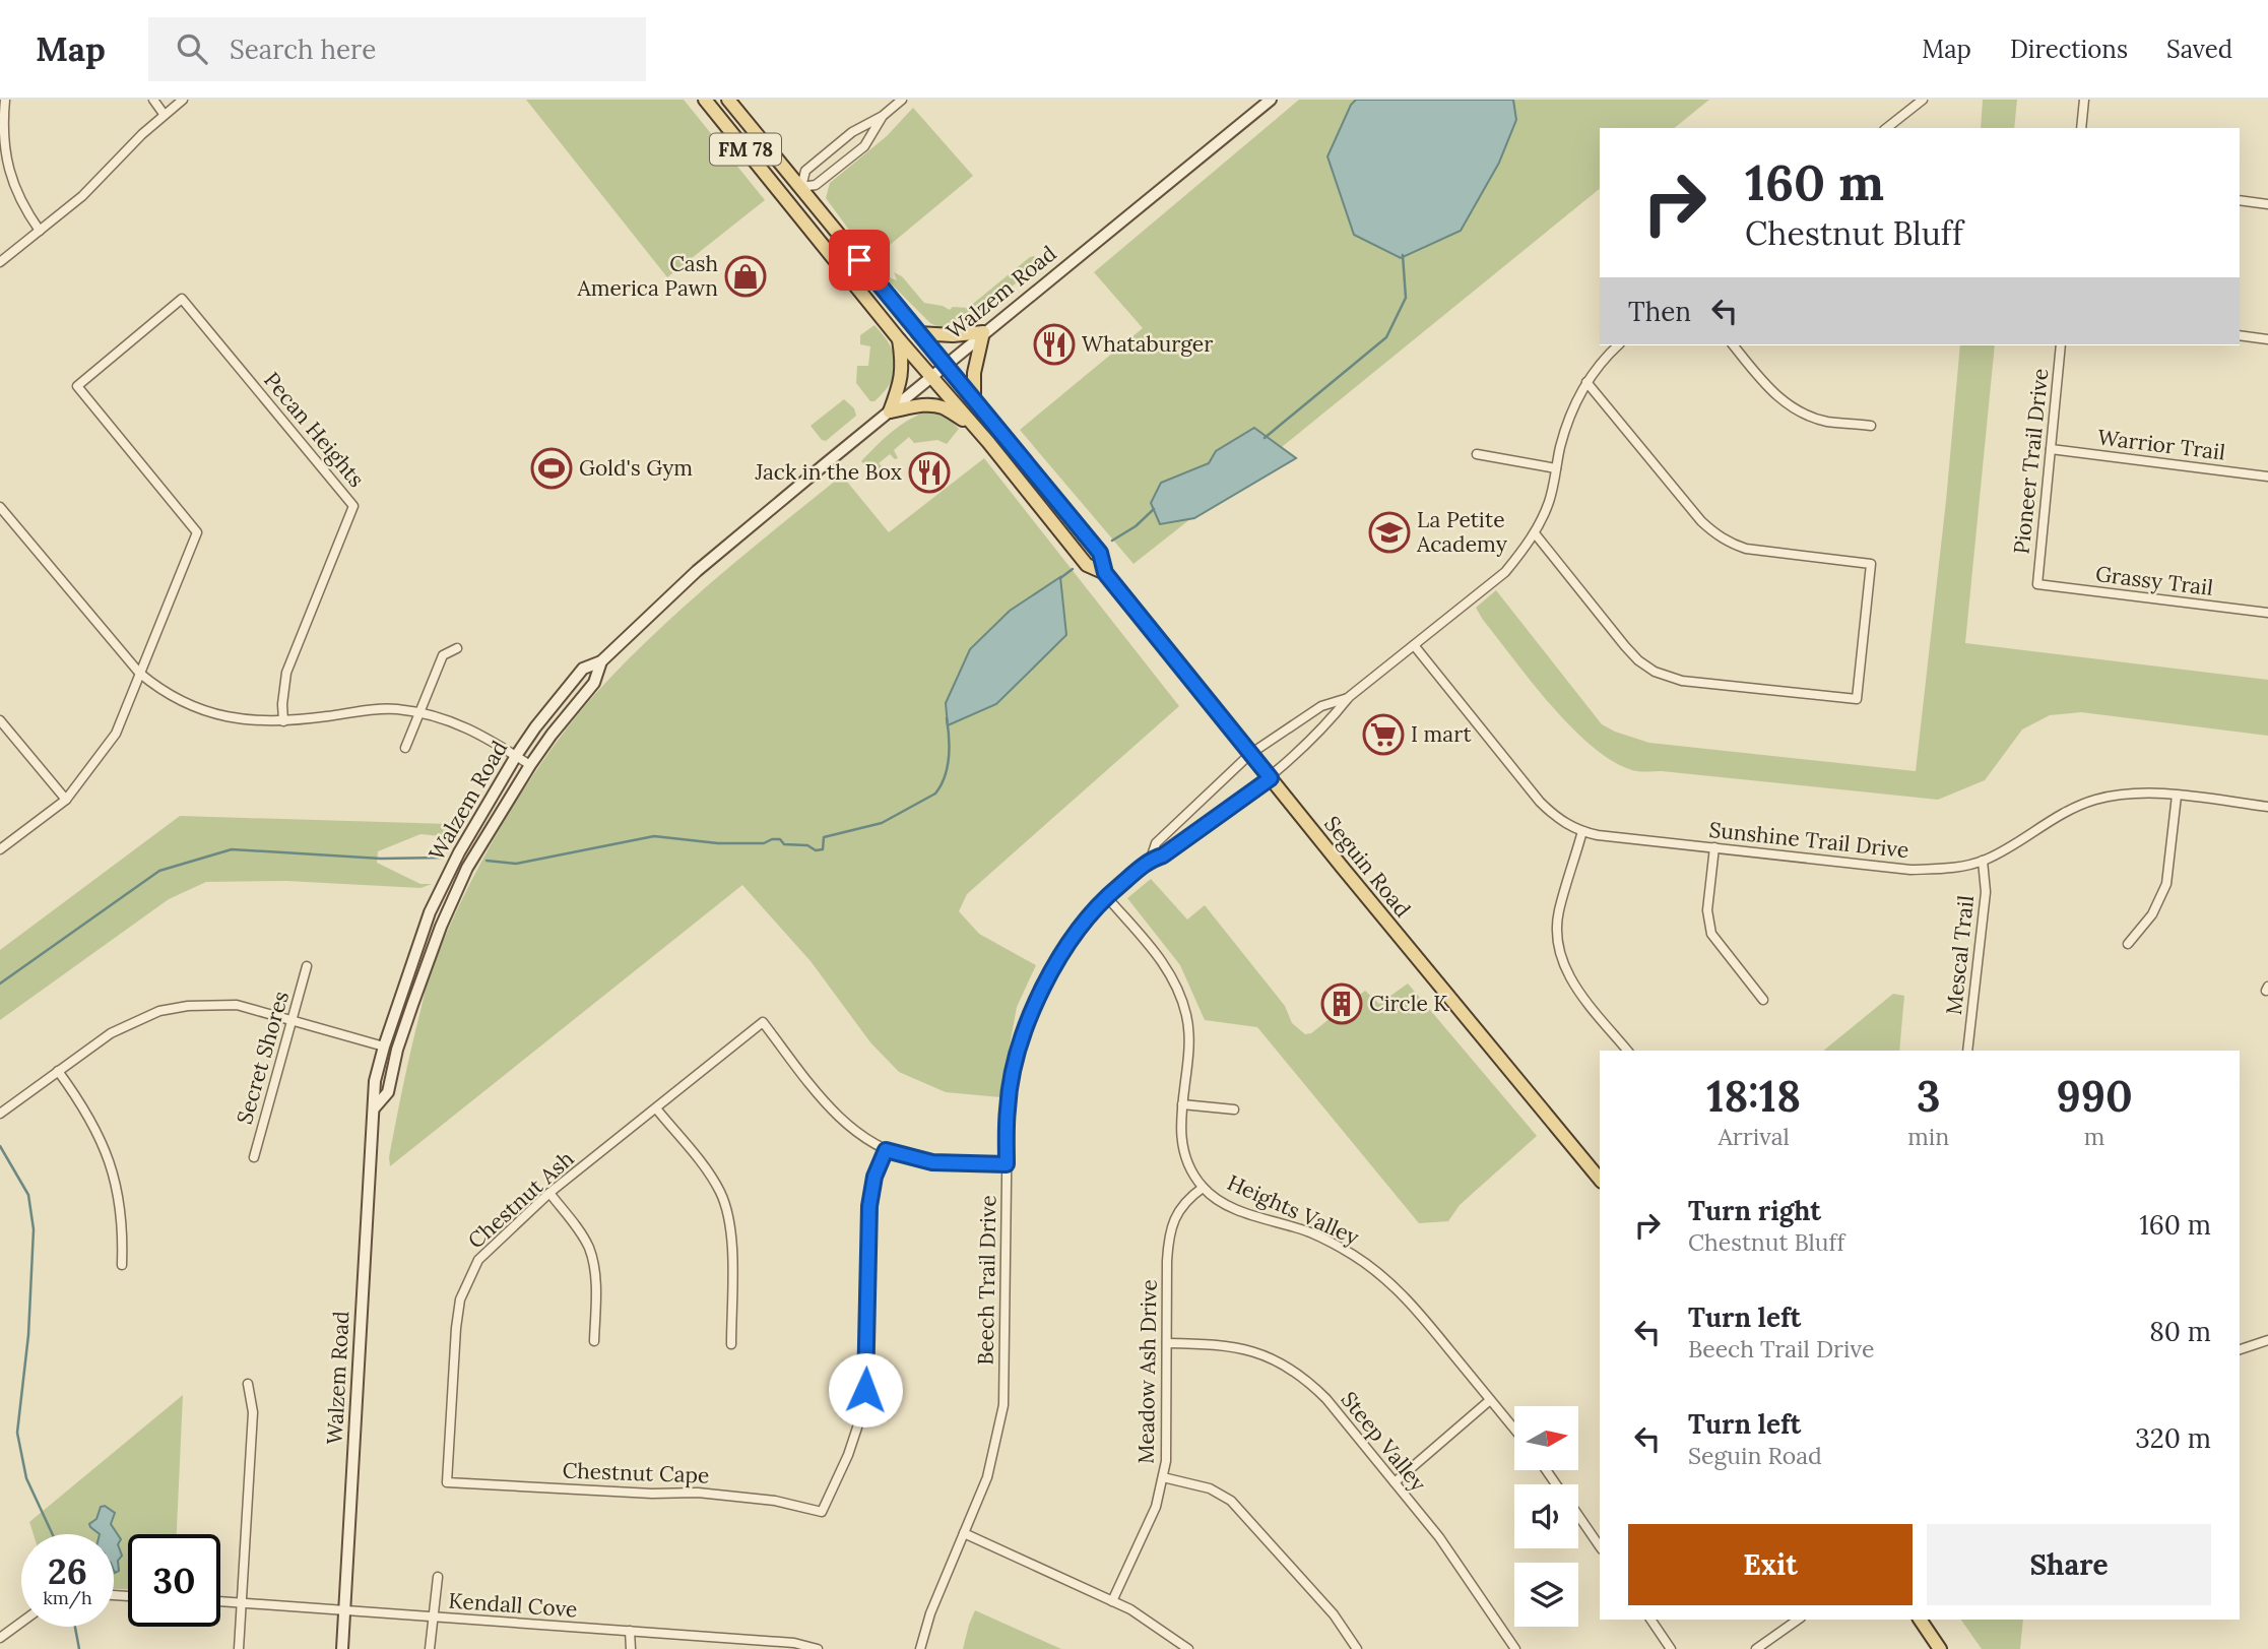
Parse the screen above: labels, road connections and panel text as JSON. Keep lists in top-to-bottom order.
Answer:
{
  "streets": {
    "main road": ["FM 78", "Seguin Road"],
    "street": [
      "Walzem Road",
      "Pecan Heights",
      "Warrior Trail",
      "Pioneer Trail Drive",
      "Grassy Trail",
      "Sunshine Trail Drive",
      "Mescal Trail",
      "Secret Shores",
      "Chestnut Ash",
      "Heights Valley",
      "Beech Trail Drive",
      "Meadow Ash Drive",
      "Steep Valley",
      "Chestnut Cape",
      "Kendall Cove"
    ]
  },
  "crossings": [
    ["Walzem Road", "Seguin Road"],
    ["Walzem Road", "Kendall Cove"],
    ["Warrior Trail", "Pioneer Trail Drive"],
    ["Pioneer Trail Drive", "Grassy Trail"],
    ["Sunshine Trail Drive", "Mescal Trail"],
    ["Sunshine Trail Drive", "Beech Trail Drive"],
    ["Seguin Road", "Beech Trail Drive"],
    ["Chestnut Ash", "Chestnut Cape"],
    ["Heights Valley", "Beech Trail Drive"],
    ["Heights Valley", "Meadow Ash Drive"],
    ["Meadow Ash Drive", "Steep Valley"]
  ],
  "places": {
    "shop": ["Cash America Pawn"],
    "restaurant": ["Whataburger", "Jack in the Box"],
    "sports": ["Gold's Gym"],
    "school or university": ["La Petite Academy"],
    "supermarket": ["I mart"],
    "building": ["Circle K"]
  },
  "north": "right",
  "page": {
    "header": "Map",
    "search": "Search here",
    "nav": ["Map", "Directions", "Saved"],
    "turn": ["160 m", "Chestnut Bluff"],
    "then": "Then",
    "eta": [
      "18:18",
      "Arrival",
      "3",
      "min",
      "990",
      "m"
    ],
    "list": [
      {
        "name": "Turn right",
        "note": "Chestnut Bluff",
        "value": "160 m"
      },
      {
        "name": "Turn left",
        "note": "Beech Trail Drive",
        "value": "80 m"
      },
      {
        "name": "Turn left",
        "note": "Seguin Road",
        "value": "320 m"
      }
    ],
    "buttons": ["Exit", "Share"],
    "speed": "26 km/h",
    "limit": "30"
  }
}
